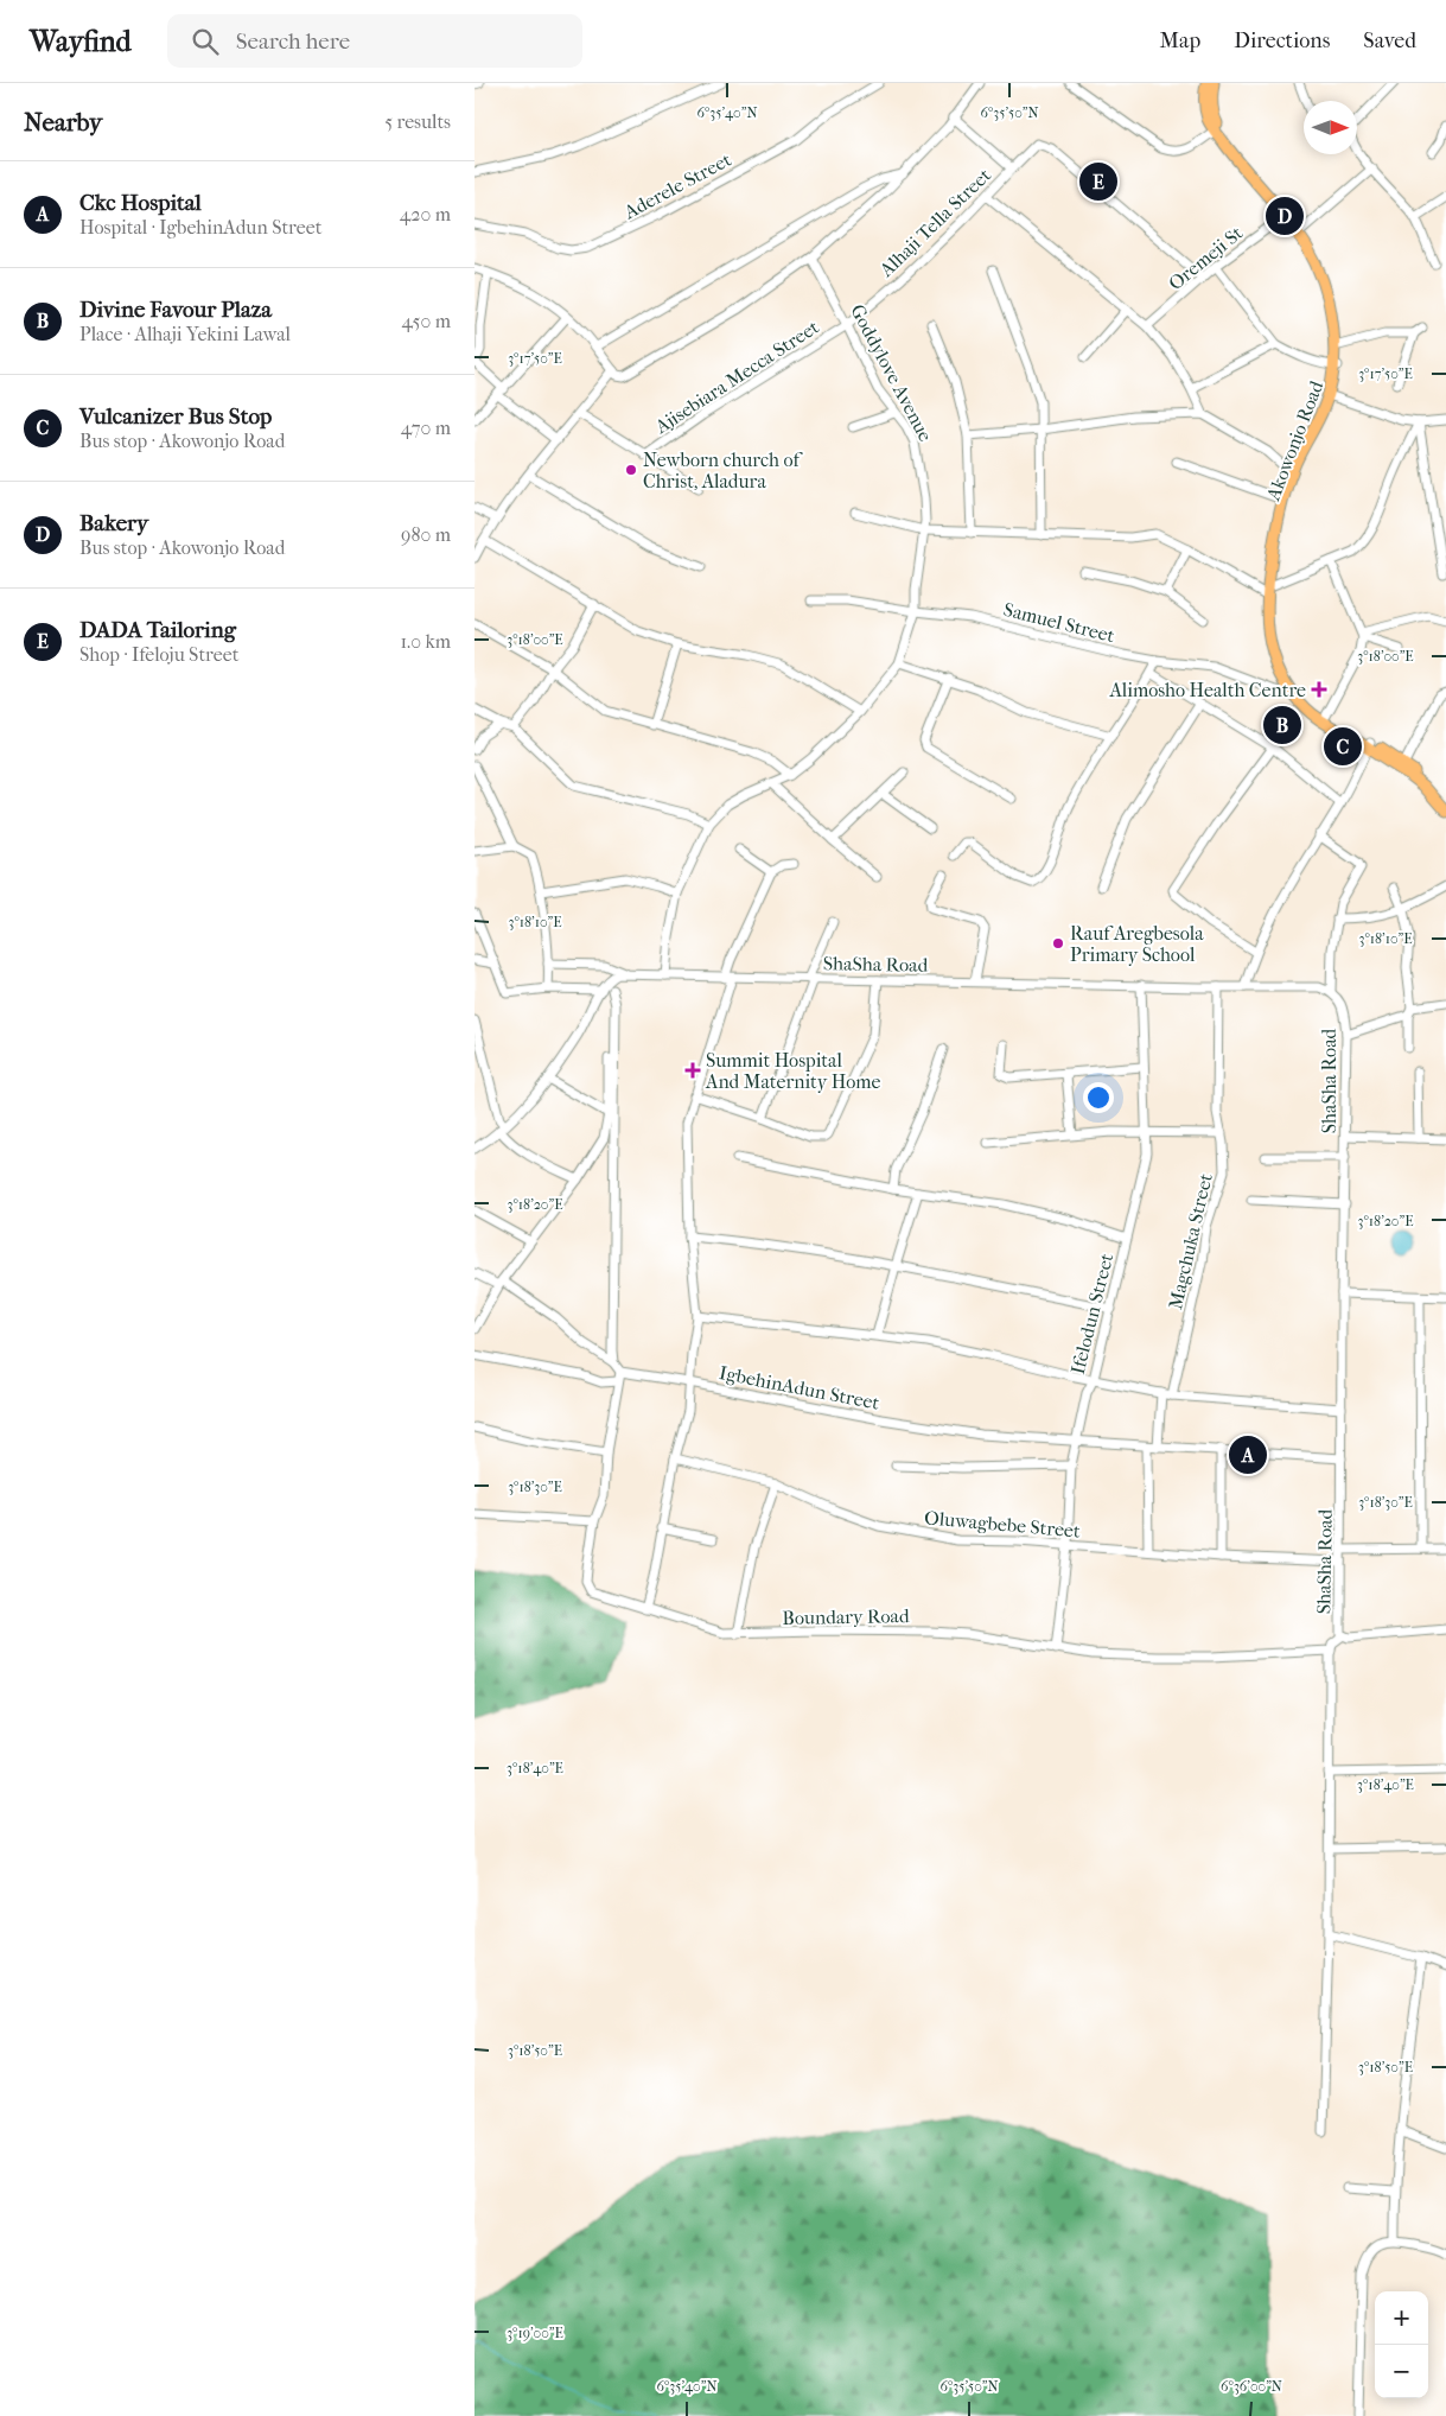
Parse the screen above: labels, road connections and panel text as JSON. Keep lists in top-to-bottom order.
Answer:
{
  "streets": {
    "main road": ["Akowonjo Road"],
    "street": [
      "Aderele Street",
      "Alhaji Tella Street",
      "Oremeji St",
      "Goddylove Avenue",
      "Ajisebiara Mecca Street",
      "Samuel Street",
      "ShaSha Road",
      "Magchuka Street",
      "Ifelodun Street",
      "IgbehinAdun Street",
      "Oluwagbebe Street",
      "Boundary Road"
    ]
  },
  "crossings": [
    ["Alhaji Tella Street", "Goddylove Avenue"],
    ["Alhaji Tella Street", "Ajisebiara Mecca Street"],
    ["Oremeji St", "Akowonjo Road"],
    ["Goddylove Avenue", "Ajisebiara Mecca Street"],
    ["Goddylove Avenue", "Samuel Street"],
    ["Goddylove Avenue", "ShaSha Road"],
    ["Akowonjo Road", "Samuel Street"],
    ["ShaSha Road", "Magchuka Street"],
    ["ShaSha Road", "Ifelodun Street"],
    ["ShaSha Road", "IgbehinAdun Street"],
    ["ShaSha Road", "Oluwagbebe Street"],
    ["Ifelodun Street", "IgbehinAdun Street"],
    ["Ifelodun Street", "Oluwagbebe Street"],
    ["Ifelodun Street", "Boundary Road"],
    ["IgbehinAdun Street", "Boundary Road"]
  ],
  "places": {
    "other": ["Newborn church of Christ, Aladura", "Rauf Aregbesola Primary School"],
    "health": ["Alimosho Health Centre", "Summit Hospital And Maternity Home"]
  },
  "north": "right",
  "page": {
    "header": "Wayfind",
    "search": "Search here",
    "nav": ["Map", "Directions", "Saved"],
    "heading": ["Nearby", "5 results"],
    "list": [
      {
        "mark": "A",
        "name": "Ckc Hospital",
        "note": "Hospital · IgbehinAdun Street",
        "value": "420 m"
      },
      {
        "mark": "B",
        "name": "Divine Favour Plaza",
        "note": "Place · Alhaji Yekini Lawal",
        "value": "450 m"
      },
      {
        "mark": "C",
        "name": "Vulcanizer Bus Stop",
        "note": "Bus stop · Akowonjo Road",
        "value": "470 m"
      },
      {
        "mark": "D",
        "name": "Bakery",
        "note": "Bus stop · Akowonjo Road",
        "value": "980 m"
      },
      {
        "mark": "E",
        "name": "DADA Tailoring",
        "note": "Shop · Ifeloju Street",
        "value": "1.0 km"
      }
    ],
    "pins": [
      "E",
      "D",
      "B",
      "C",
      "A"
    ],
    "map_buttons": ["+", "−"]
  },
  "coordinates": [
    "6°35'40\"N",
    "6°35'50\"N",
    "3°17'50\"E",
    "3°18'00\"E",
    "3°18'10\"E",
    "3°18'20\"E",
    "3°18'30\"E",
    "3°18'40\"E",
    "3°18'50\"E",
    "3°19'00\"E",
    "6°36'00\"N"
  ]
}
